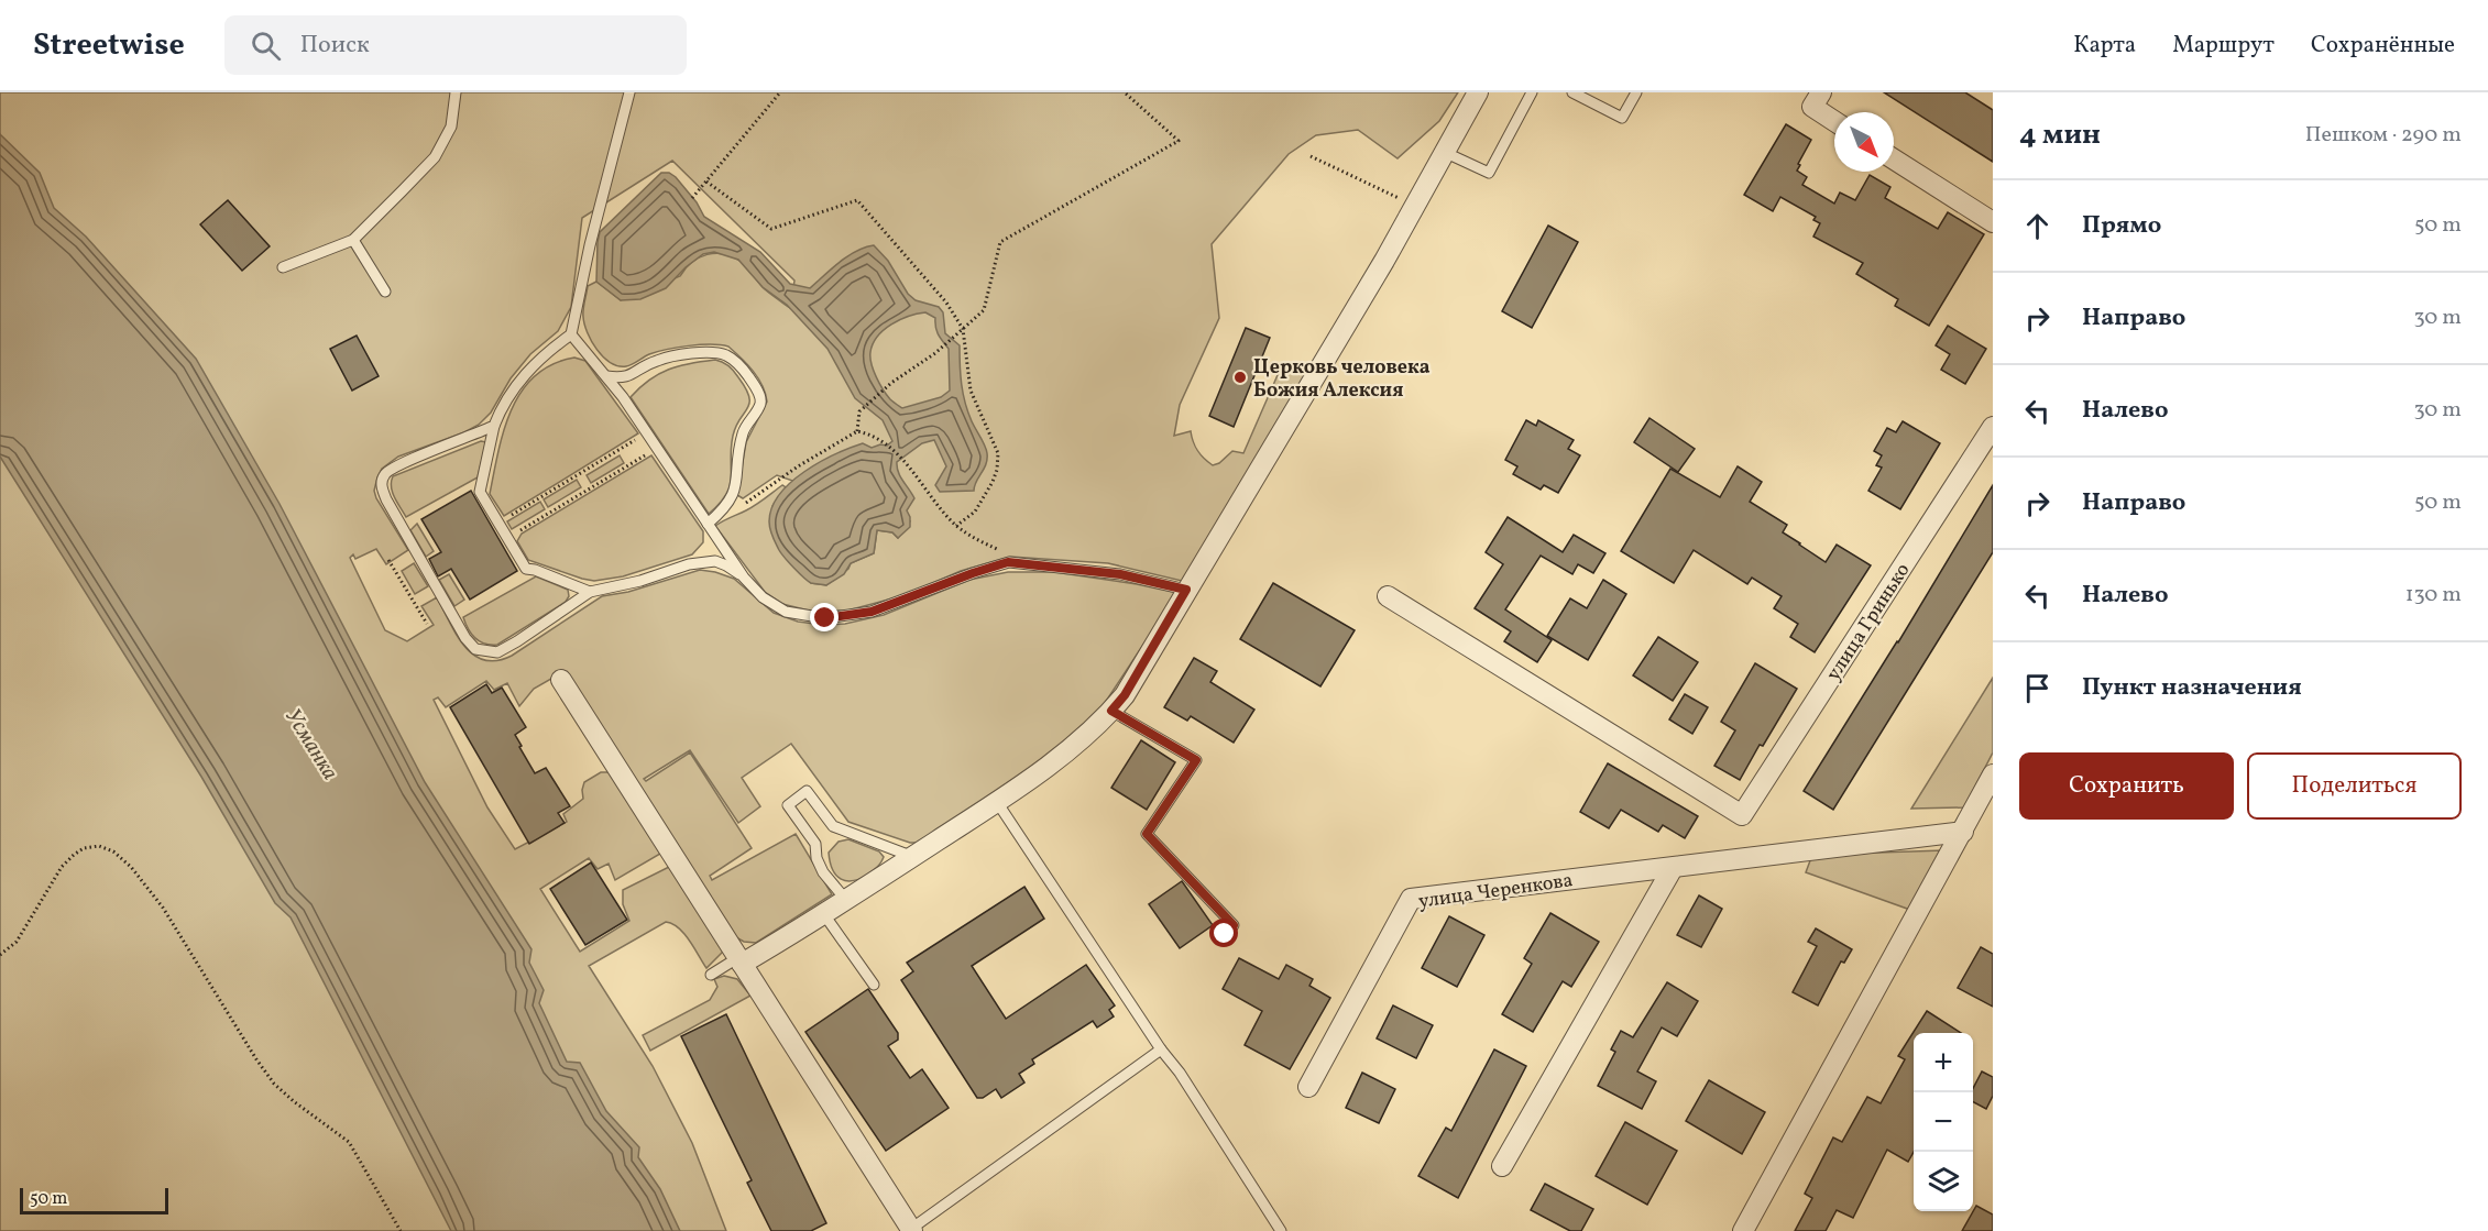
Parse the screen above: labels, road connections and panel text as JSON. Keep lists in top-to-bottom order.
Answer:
{
  "streets": {
    "street": ["улица Гринько", "улица Черенкова"]
  },
  "water": ["Усманка"],
  "places": ["Церковь человека Божия Алексия"],
  "scale_bar": "50 m",
  "north": "bottom right",
  "page": {
    "header": "Streetwise",
    "search": "Поиск",
    "nav": ["Карта", "Маршрут", "Сохранённые"],
    "heading": ["4 мин", "Пешком · 290 m"],
    "list": [
      ["Прямо", "50 m"],
      ["Направо", "30 m"],
      ["Налево", "30 m"],
      ["Направо", "50 m"],
      ["Налево", "130 m"],
      "Пункт назначения"
    ],
    "buttons": ["Сохранить", "Поделиться"],
    "map_buttons": ["+", "−"],
    "scale": "50 m"
  }
}
